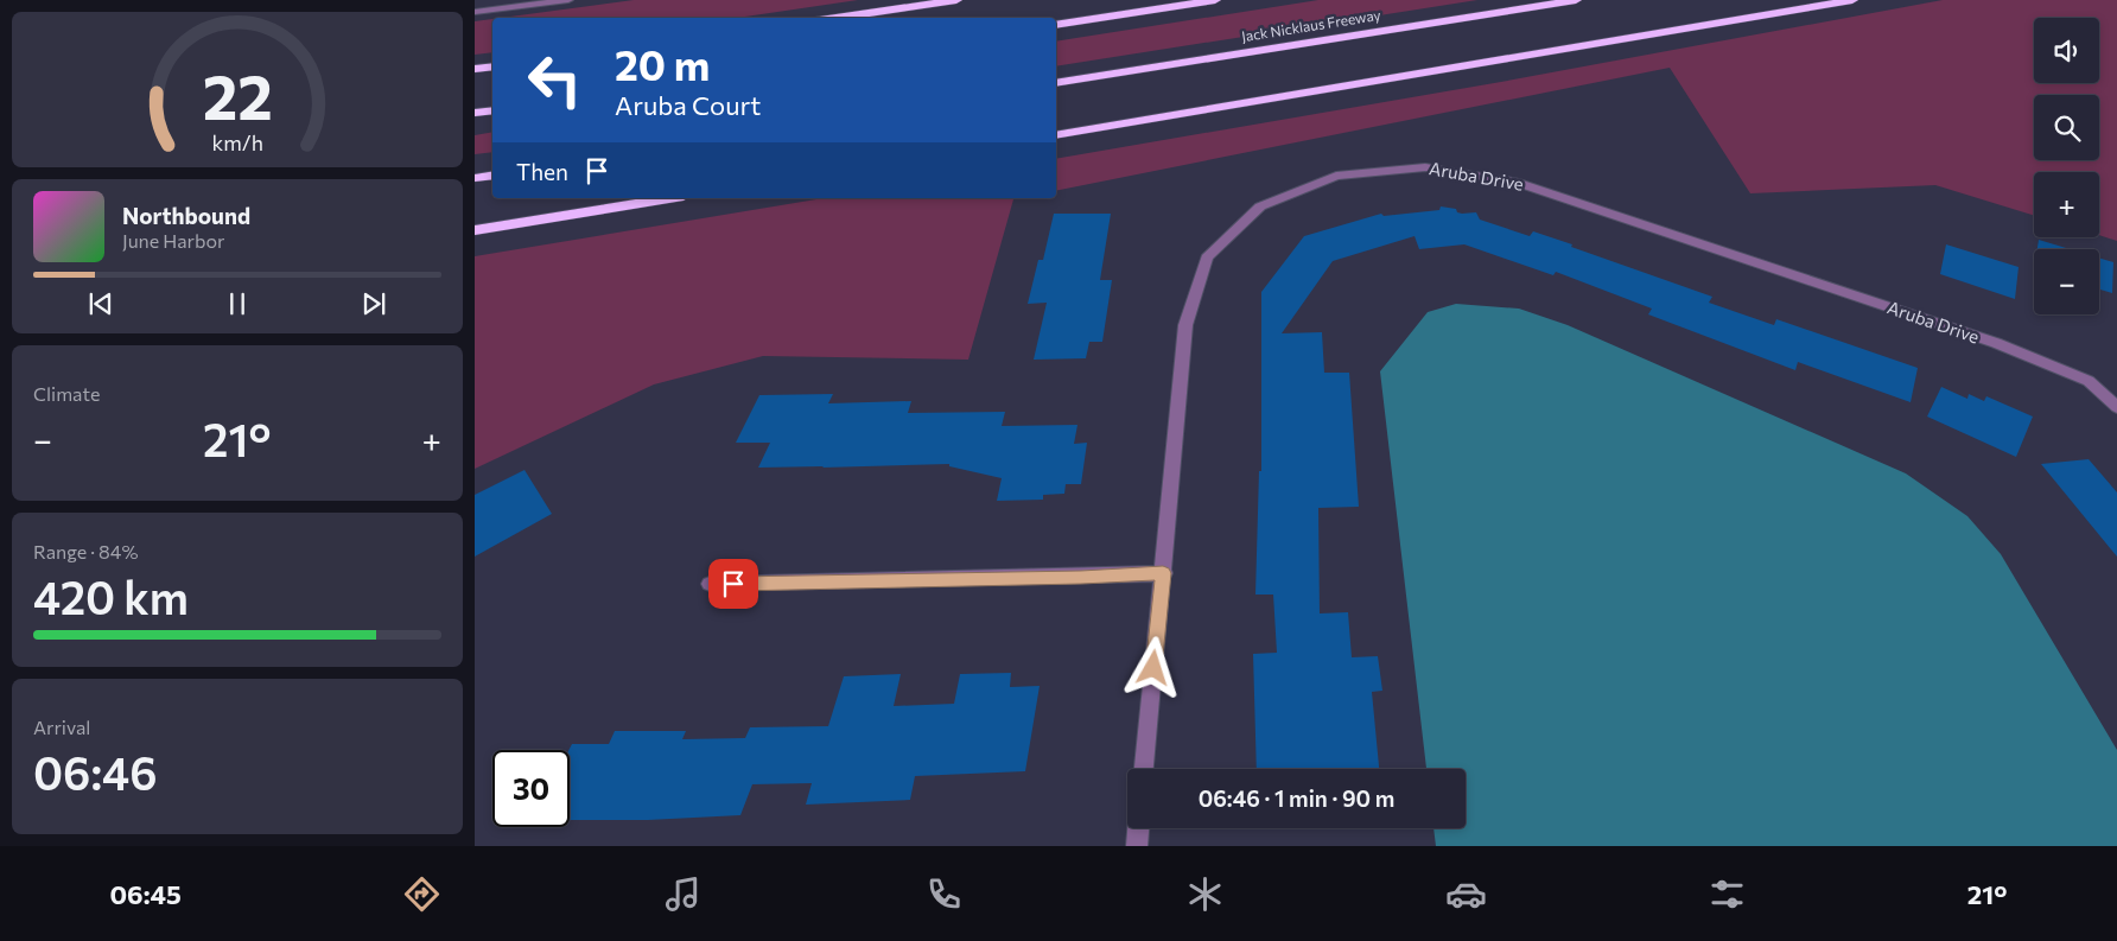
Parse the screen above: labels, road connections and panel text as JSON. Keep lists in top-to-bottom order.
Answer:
{
  "streets": {
    "highway": ["Jack Nicklaus Freeway"],
    "street": ["Aruba Drive"]
  },
  "page": {
    "map_buttons": ["+", "−"],
    "turn": ["20 m", "Aruba Court"],
    "then": "Then",
    "song": ["Northbound", "June Harbor"],
    "tile": [
      "Climate",
      ["Range · 84%", "420 km"],
      ["Arrival", "06:46"]
    ],
    "heat": ["−", "21°", "+"],
    "limit": "30",
    "trip": "06:46 · 1 min · 90 m",
    "tabs": ["06:45", "21°"],
    "gauge": ["22", "km/h"]
  }
}
